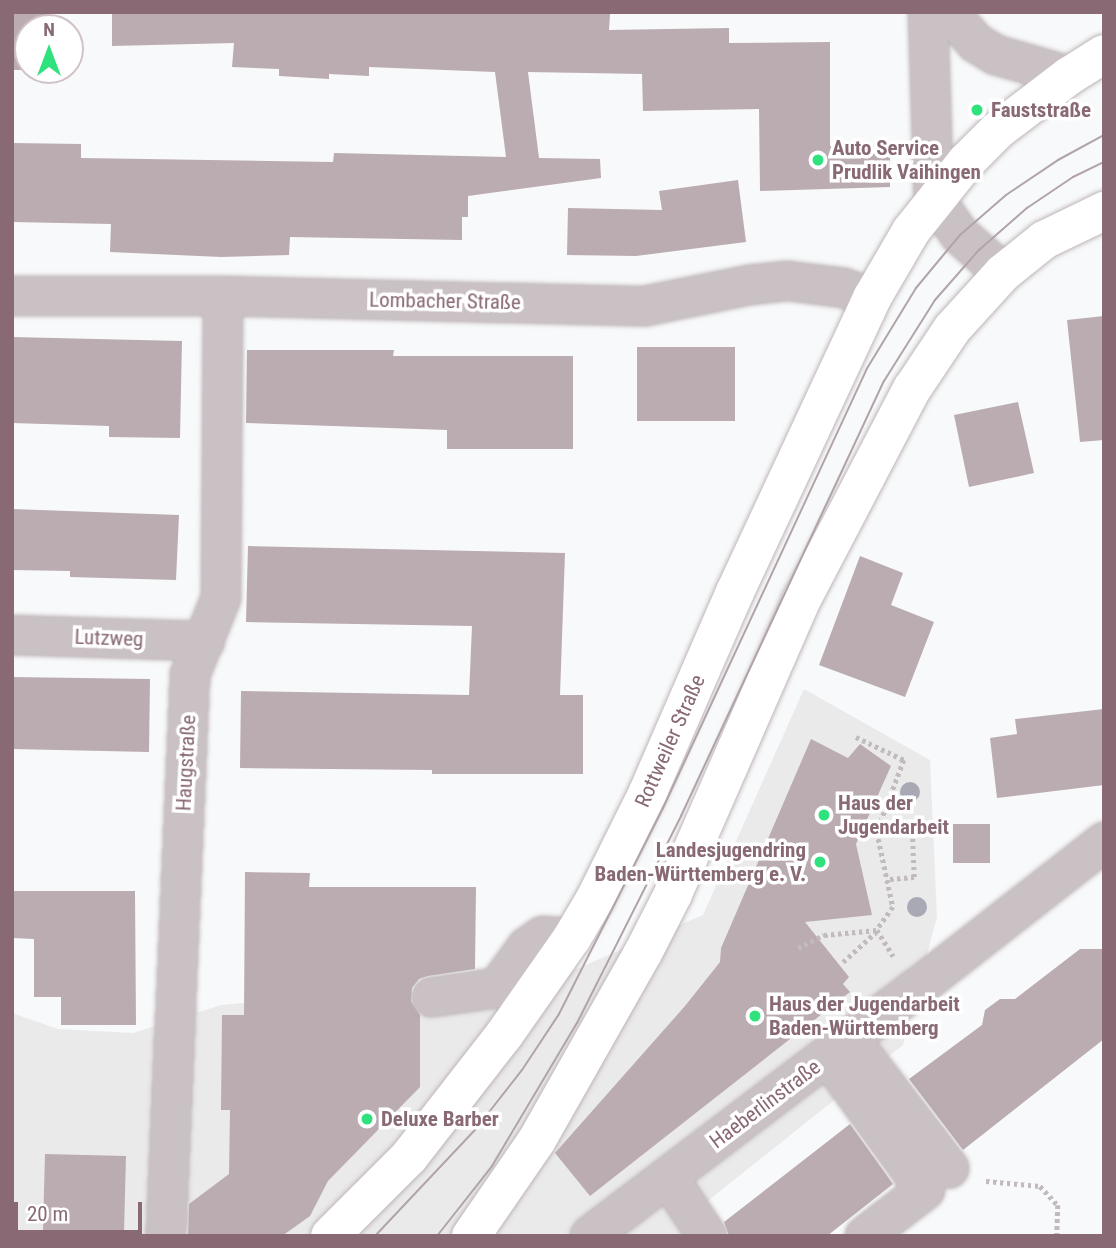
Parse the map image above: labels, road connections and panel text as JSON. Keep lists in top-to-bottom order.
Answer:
{
  "streets": {
    "main road": ["Rottweiler Straße"],
    "street": [
      "Lombacher Straße",
      "Lutzweg",
      "Haugstraße",
      "Haeberlinstraße"
    ]
  },
  "crossings": [
    ["Lombacher Straße", "Rottweiler Straße"],
    ["Lombacher Straße", "Haugstraße"],
    ["Lutzweg", "Haugstraße"]
  ],
  "places": [
    "Fauststraße",
    "Auto Service Prudlik Vaihingen",
    "Haus der Jugendarbeit",
    "Landesjugendring Baden-Württemberg e. V.",
    "Haus der Jugendarbeit Baden-Württemberg",
    "Deluxe Barber"
  ],
  "scale_bar": "20 m",
  "north": "top"
}
